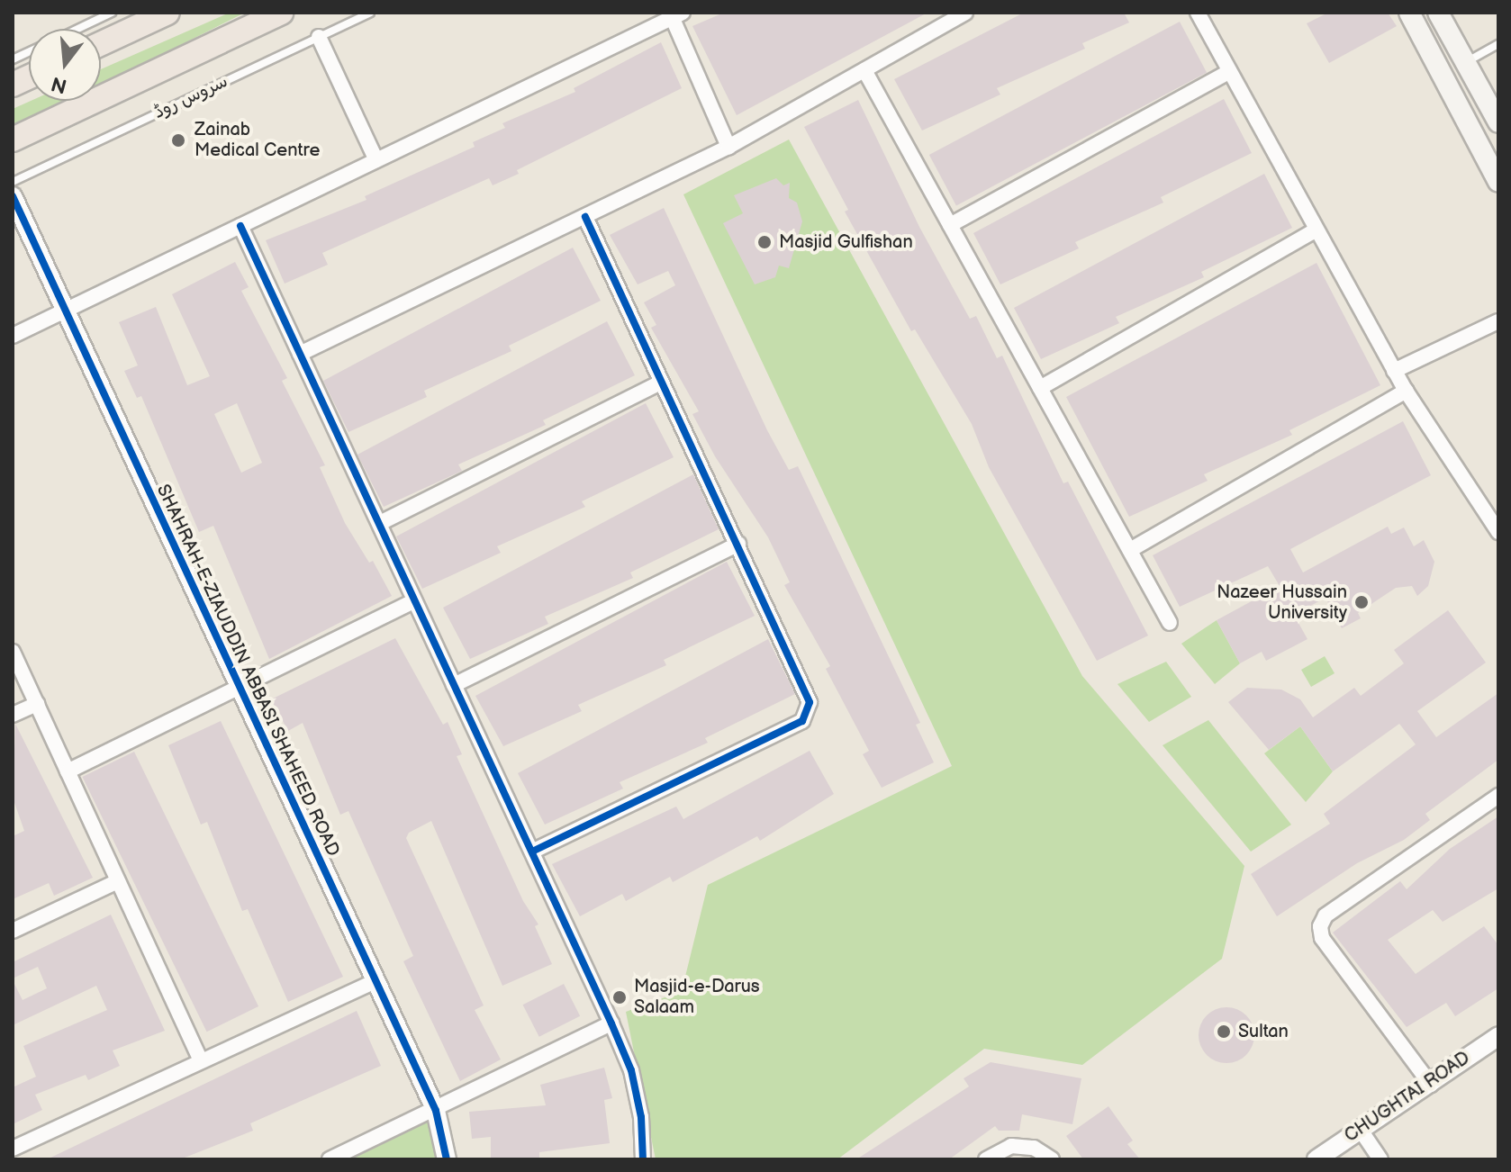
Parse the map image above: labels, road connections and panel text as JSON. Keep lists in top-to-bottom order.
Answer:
{
  "streets": {
    "street": ["SHAHRAH-E-ZIAUDDIN ABBASI SHAHEED ROAD", "CHUGHTAI ROAD"],
    "lane": ["سروس روڈ"]
  },
  "places": [
    "Zainab Medical Centre",
    "Masjid Gulfishan",
    "Nazeer Hussain University",
    "Masjid-e-Darus Salaam",
    "Sultan"
  ],
  "north": "bottom"
}
